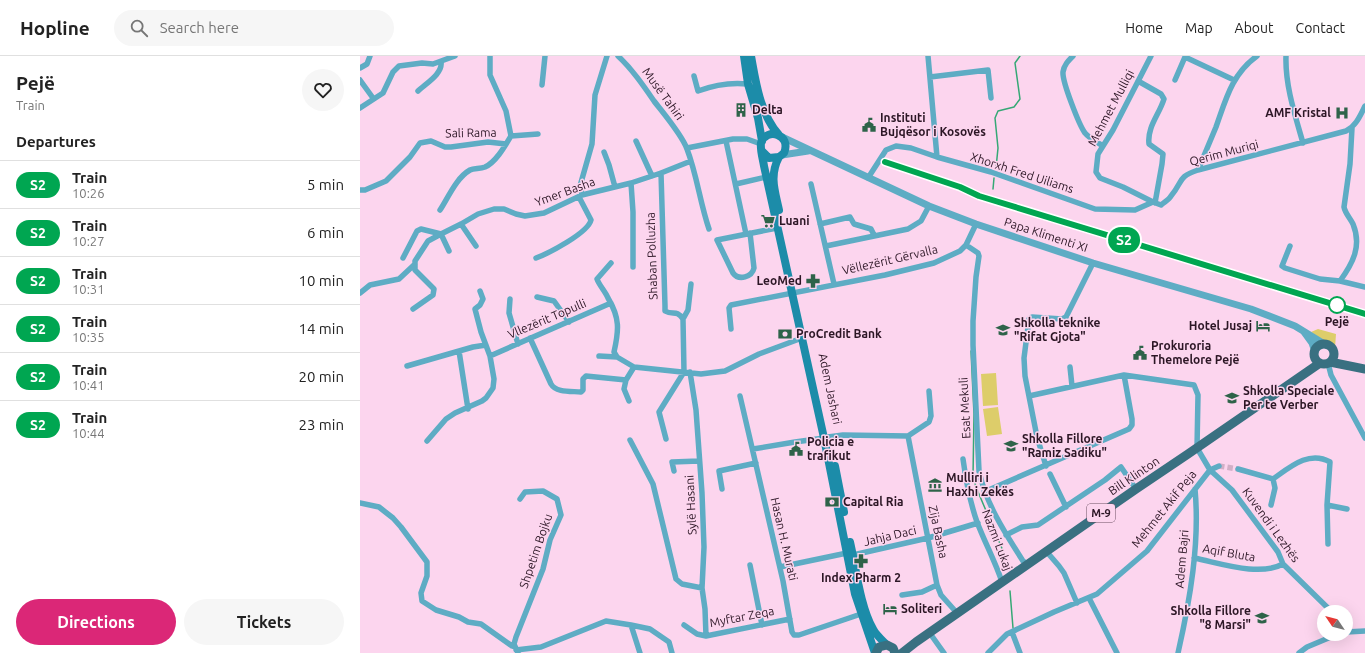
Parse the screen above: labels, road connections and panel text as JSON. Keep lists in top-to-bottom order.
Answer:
{
  "streets": {
    "main road": [
      "Papa Klimenti XI",
      "Adem Jashari",
      "Bill Klinton",
      "M-9"
    ],
    "street": [
      "Musë Tahiri",
      "Mehmet Mulliqi",
      "Sali Rama",
      "Qerim Muriqi",
      "Xhorxh Fred Uiliams",
      "Ymer Basha",
      "Shaban Polluzha",
      "Vëllezërit Gërvalla",
      "Vllezërit Topulli",
      "Esat Mekuli",
      "Sylë Hasani",
      "Mehmet Akif Peja",
      "Kuvendi i Lezhës",
      "Zija Basha",
      "Jahja Daci",
      "Hasan H. Murati",
      "Nazmi Lukaj",
      "Shpetim Bojku",
      "Aqif Bluta",
      "Adem Bajri",
      "Myftar Zeqa"
    ]
  },
  "crossings": [
    ["Mehmet Mulliqi", "Qerim Muriqi"],
    ["Mehmet Mulliqi", "Xhorxh Fred Uiliams"],
    ["Qerim Muriqi", "Xhorxh Fred Uiliams"],
    ["Xhorxh Fred Uiliams", "Papa Klimenti XI"],
    ["Ymer Basha", "Shaban Polluzha"],
    ["Papa Klimenti XI", "Adem Jashari"],
    ["Papa Klimenti XI", "Bill Klinton"],
    ["Papa Klimenti XI", "M-9"],
    ["Vëllezërit Gërvalla", "Adem Jashari"],
    ["Vëllezërit Gërvalla", "Esat Mekuli"],
    ["Adem Jashari", "Bill Klinton"],
    ["Adem Jashari", "M-9"],
    ["Adem Jashari", "Jahja Daci"],
    ["Adem Jashari", "Myftar Zeqa"],
    ["Esat Mekuli", "Bill Klinton"],
    ["Bill Klinton", "M-9"],
    ["Bill Klinton", "Kuvendi i Lezhës"],
    ["Bill Klinton", "Zija Basha"],
    ["Bill Klinton", "Nazmi Lukaj"],
    ["Sylë Hasani", "Myftar Zeqa"],
    ["Mehmet Akif Peja", "Kuvendi i Lezhës"],
    ["Mehmet Akif Peja", "Adem Bajri"],
    ["Kuvendi i Lezhës", "Aqif Bluta"],
    ["Zija Basha", "Jahja Daci"],
    ["Jahja Daci", "Hasan H. Murati"],
    ["Jahja Daci", "Nazmi Lukaj"],
    ["Hasan H. Murati", "Myftar Zeqa"],
    ["Aqif Bluta", "Adem Bajri"]
  ],
  "places": {
    "building": ["Delta"],
    "hospital": ["AMF Kristal"],
    "public building": ["Instituti Bujqësor i Kosovës", "Prokuroria Themelore Pejë", "Policia e trafikut"],
    "supermarket": ["Luani"],
    "pharmacy": ["LeoMed", "Index Pharm 2"],
    "other": ["Pejë"],
    "hotel": ["Hotel Jusaj", "Soliteri"],
    "school or university": [
      "Shkolla teknike \"Rifat Gjota\"",
      "Shkolla Speciale Per te Verber",
      "Shkolla Fillore \"Ramiz Sadiku\"",
      "Shkolla Fillore \"8 Marsi\""
    ],
    "bank": ["ProCredit Bank", "Capital Ria"],
    "museum": ["Mulliri i Haxhi Zekës"]
  },
  "north": "top left",
  "page": {
    "header": "Hopline",
    "search": "Search here",
    "nav": [
      "Home",
      "Map",
      "About",
      "Contact"
    ],
    "heading": [
      ["Pejë", "Train"],
      "Departures"
    ],
    "on_map": "S2",
    "list": [
      {
        "mark": "S2",
        "name": "Train",
        "note": "10:26",
        "value": "5 min"
      },
      {
        "mark": "S2",
        "name": "Train",
        "note": "10:27",
        "value": "6 min"
      },
      {
        "mark": "S2",
        "name": "Train",
        "note": "10:31",
        "value": "10 min"
      },
      {
        "mark": "S2",
        "name": "Train",
        "note": "10:35",
        "value": "14 min"
      },
      {
        "mark": "S2",
        "name": "Train",
        "note": "10:41",
        "value": "20 min"
      },
      {
        "mark": "S2",
        "name": "Train",
        "note": "10:44",
        "value": "23 min"
      }
    ],
    "buttons": ["Directions", "Tickets"]
  }
}
